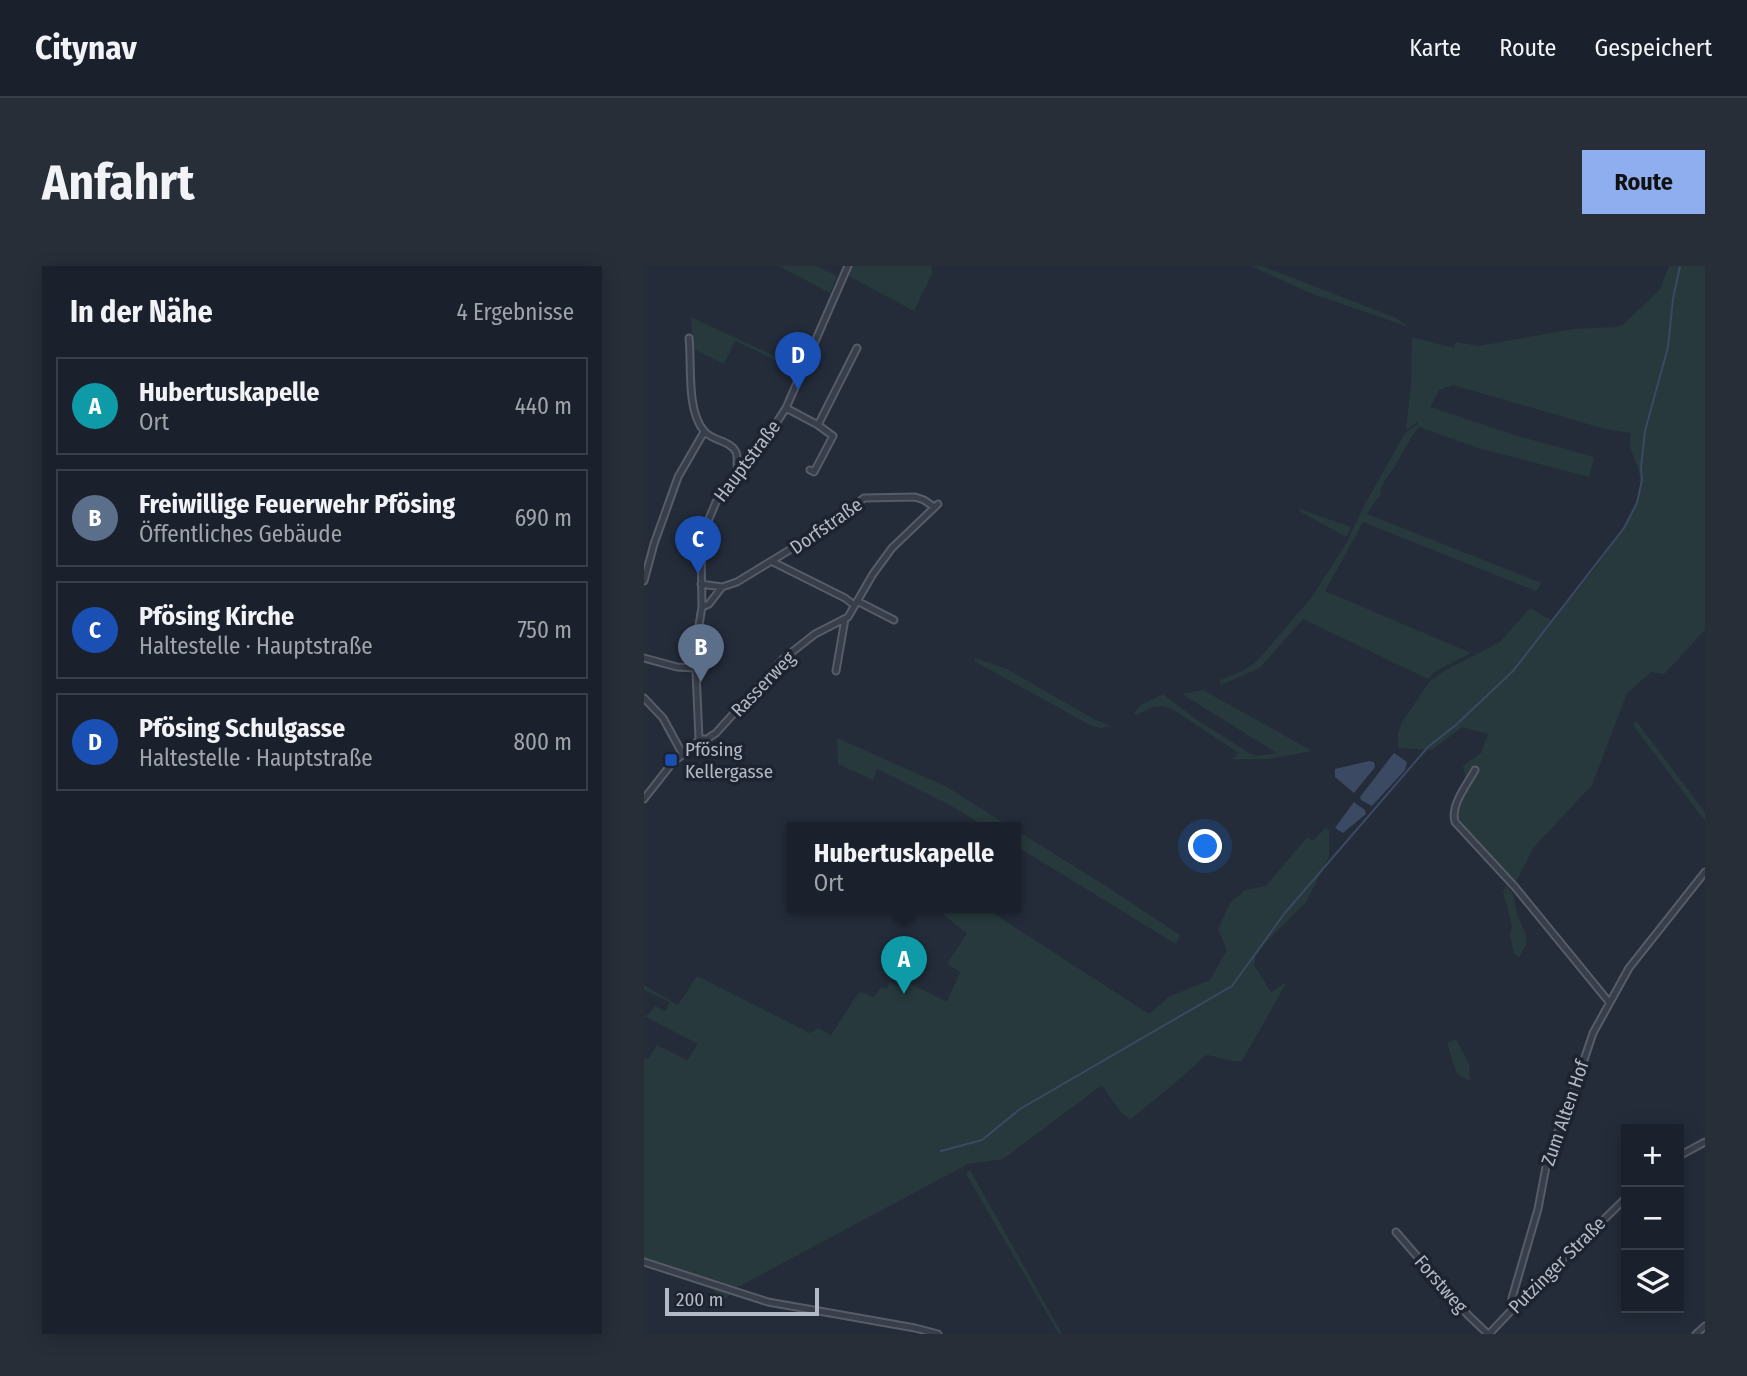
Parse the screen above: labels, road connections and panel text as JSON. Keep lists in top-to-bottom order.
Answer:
{
  "streets": {
    "street": [
      "Hauptstraße",
      "Dorfstraße",
      "Rasserweg",
      "Zum Alten Hof",
      "Putzinger Straße",
      "Forstweg"
    ]
  },
  "crossings": [
    ["Hauptstraße", "Dorfstraße"],
    ["Hauptstraße", "Rasserweg"],
    ["Zum Alten Hof", "Putzinger Straße"],
    ["Putzinger Straße", "Forstweg"]
  ],
  "places": {
    "transit": ["Pfösing Kellergasse"]
  },
  "scale_bar": "200 m",
  "page": {
    "header": "Citynav",
    "nav": ["Karte", "Route", "Gespeichert"],
    "buttons": "Route",
    "title": "Anfahrt",
    "heading": ["In der Nähe", "4 Ergebnisse"],
    "pins": [
      "D",
      "C",
      "B",
      "A"
    ],
    "list": [
      {
        "mark": "A",
        "name": "Hubertuskapelle",
        "note": "Ort",
        "value": "440 m"
      },
      {
        "mark": "B",
        "name": "Freiwillige Feuerwehr Pfösing",
        "note": "Öffentliches Gebäude",
        "value": "690 m"
      },
      {
        "mark": "C",
        "name": "Pfösing Kirche",
        "note": "Haltestelle · Hauptstraße",
        "value": "750 m"
      },
      {
        "mark": "D",
        "name": "Pfösing Schulgasse",
        "note": "Haltestelle · Hauptstraße",
        "value": "800 m"
      }
    ],
    "popup": ["Hubertuskapelle", "Ort"],
    "map_buttons": ["+", "−"],
    "scale": "200 m"
  }
}
